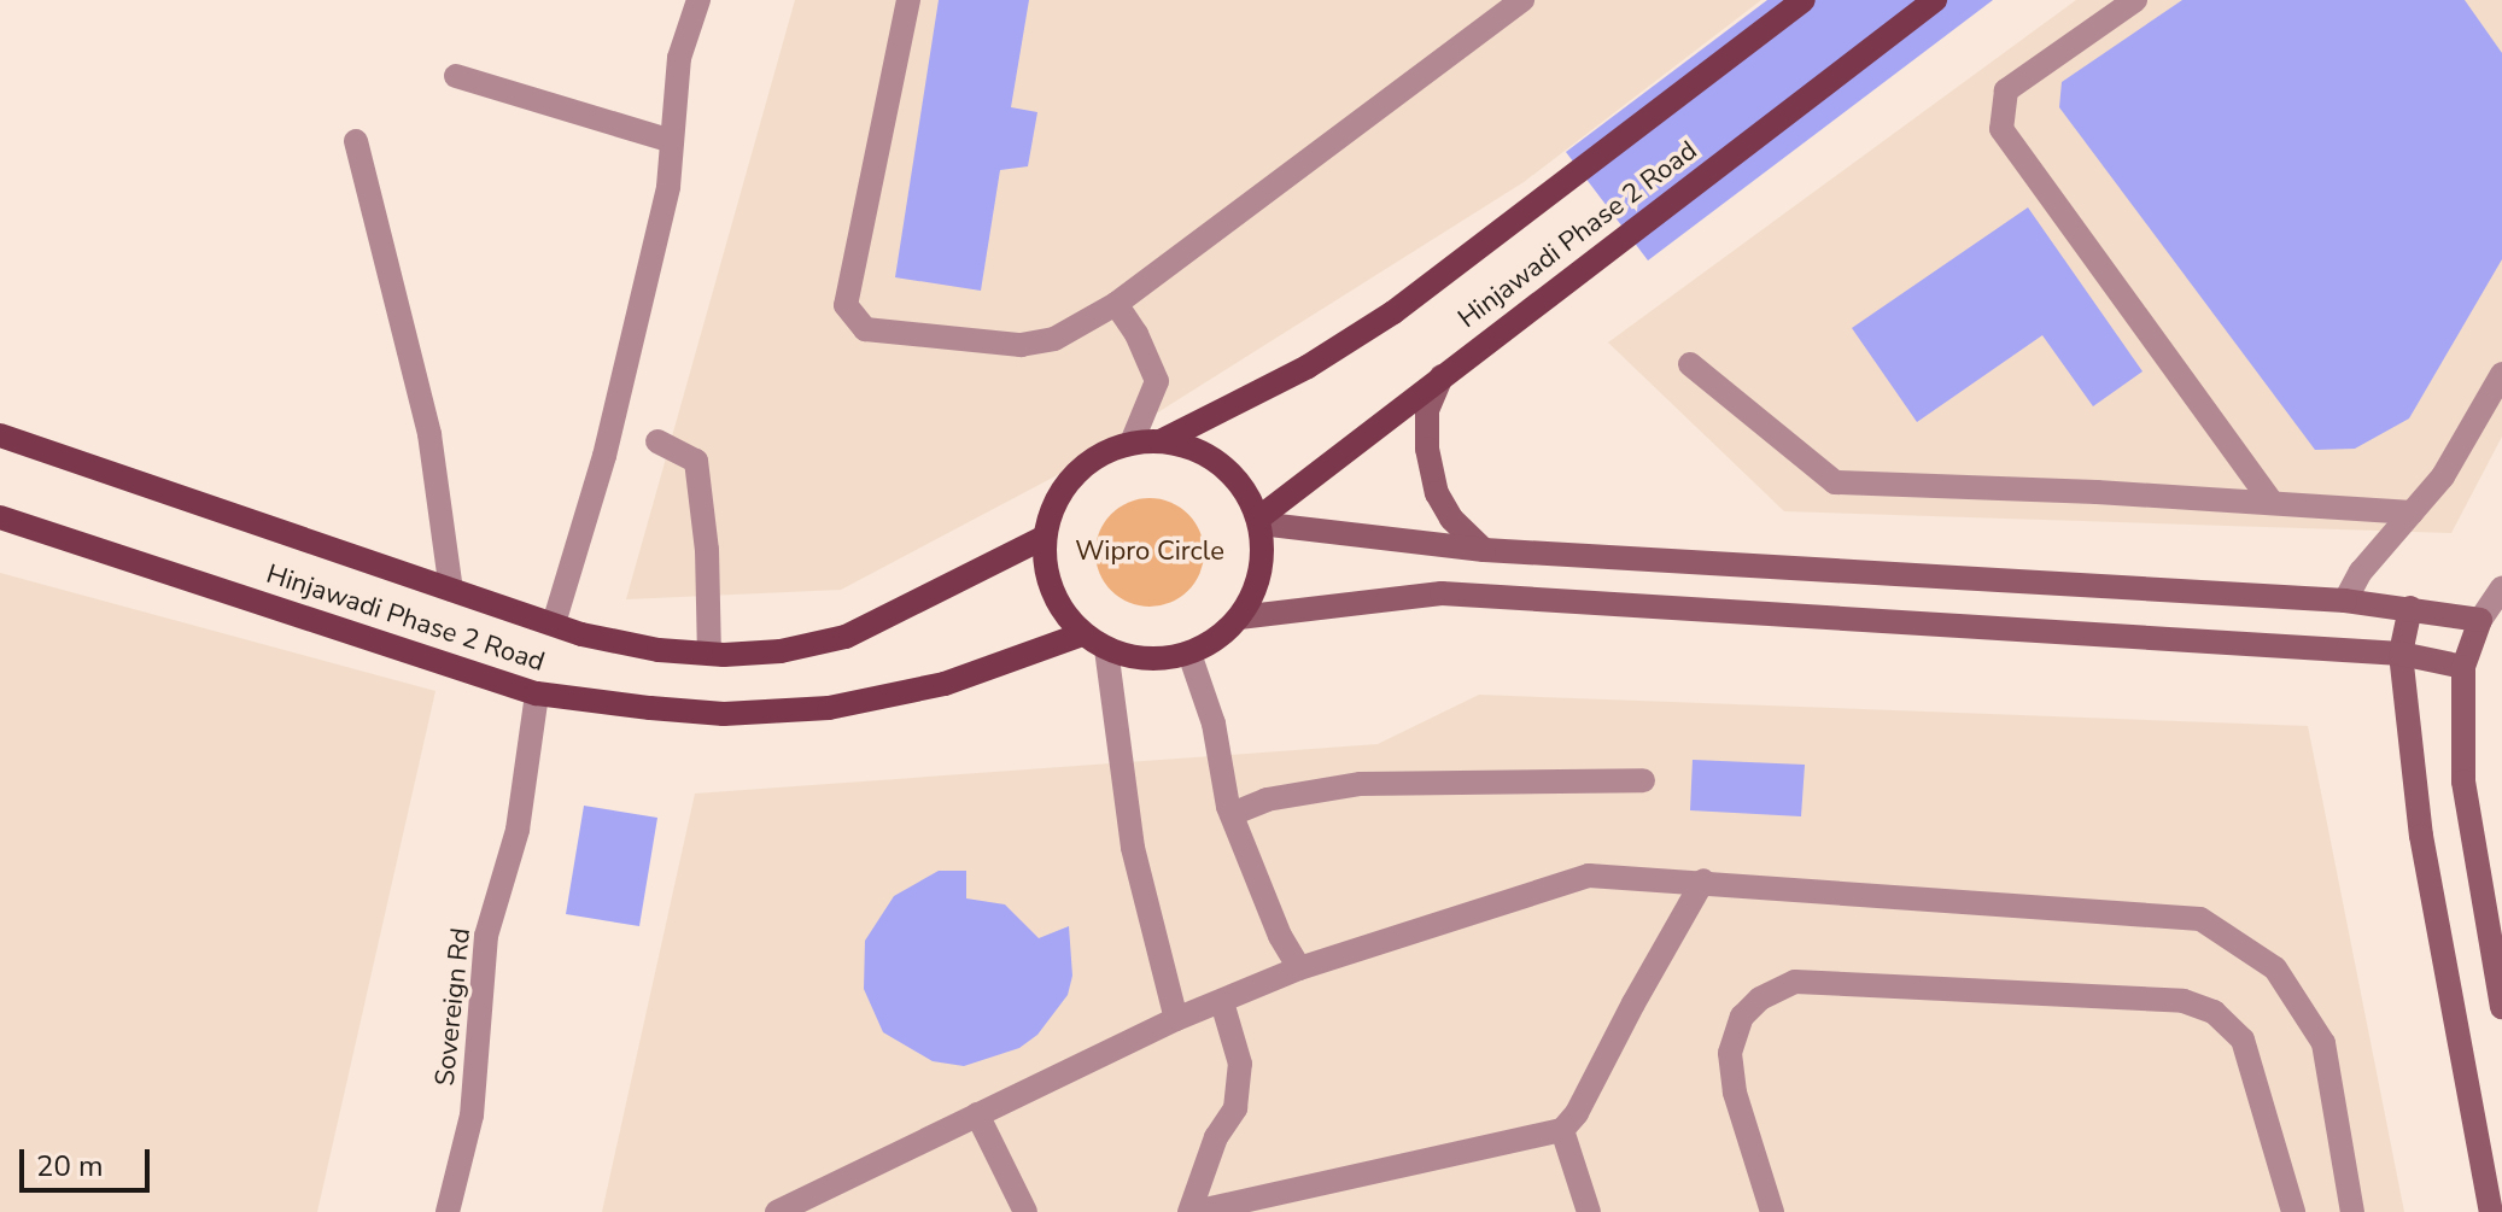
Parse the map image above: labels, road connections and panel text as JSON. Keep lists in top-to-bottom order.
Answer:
{
  "streets": {
    "main road": ["Hinjawadi Phase 2 Road"],
    "street": ["Sovereign Rd"]
  },
  "crossings": [
    ["Hinjawadi Phase 2 Road", "Sovereign Rd"]
  ],
  "parks": ["Wipro Circle"],
  "scale_bar": "20 m"
}
